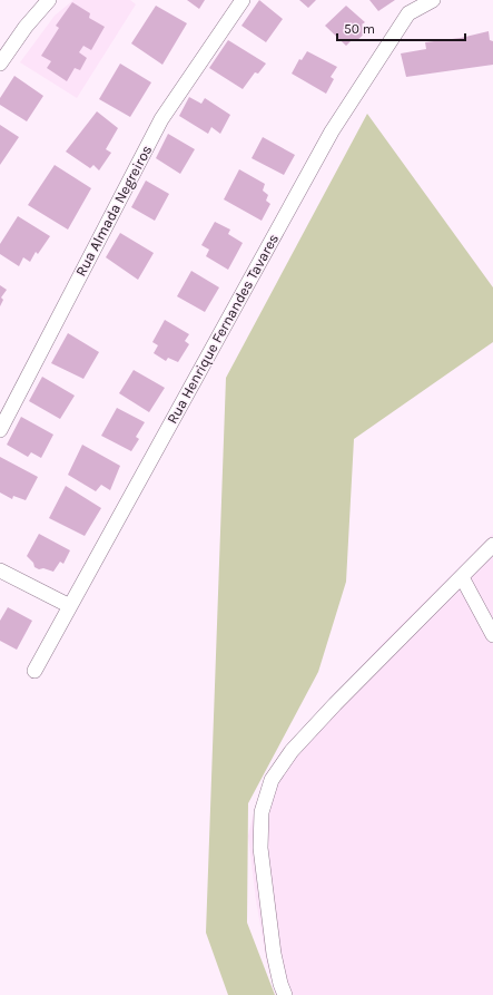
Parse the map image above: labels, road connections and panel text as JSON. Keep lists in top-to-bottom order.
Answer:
{
  "streets": {
    "street": ["Rua Almada Negreiros", "Rua Henrique Fernandes Tavares"]
  },
  "scale_bar": "50 m"
}
